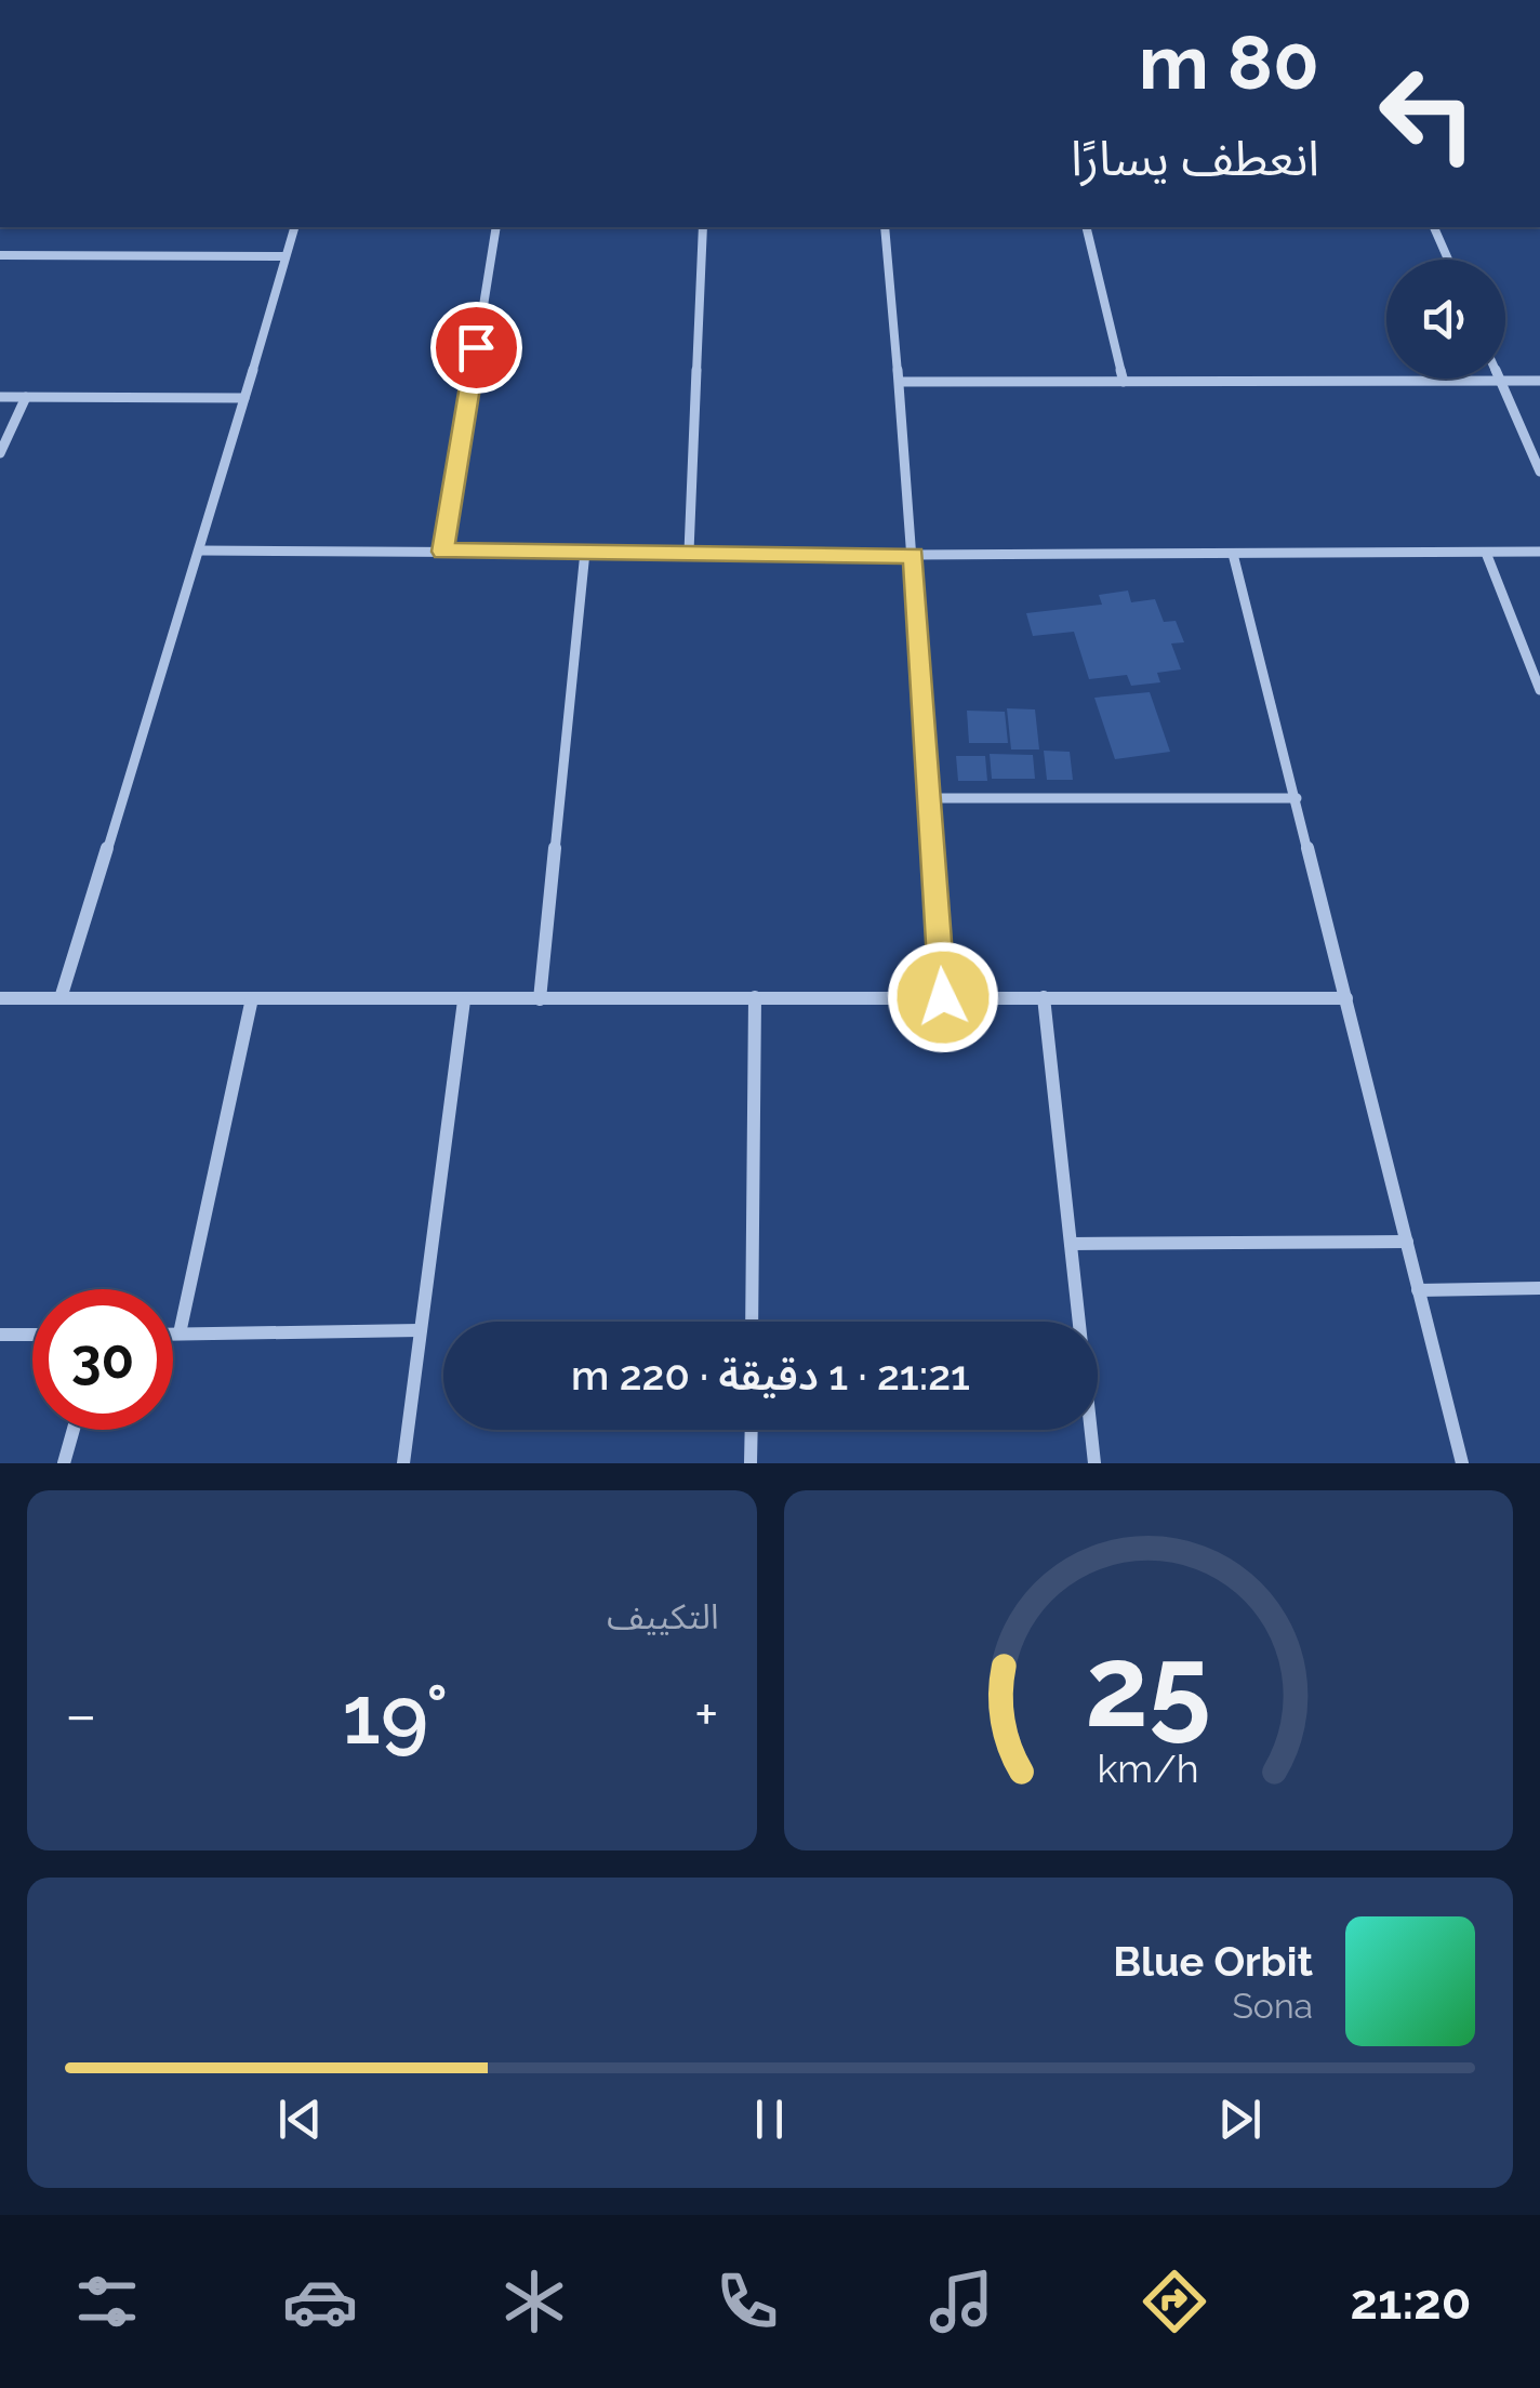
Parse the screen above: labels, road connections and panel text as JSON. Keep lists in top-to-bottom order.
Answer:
{
  "page": {
    "turn": ["80 m", "انعطف يسارًا"],
    "limit": "30",
    "trip": "21:21 · 1 دقيقة · 220 m",
    "tile": "التكييف",
    "heat": ["−", "19°", "+"],
    "song": ["Blue Orbit", "Sona"],
    "tabs": "21:20",
    "gauge": ["25", "km/h"]
  }
}
